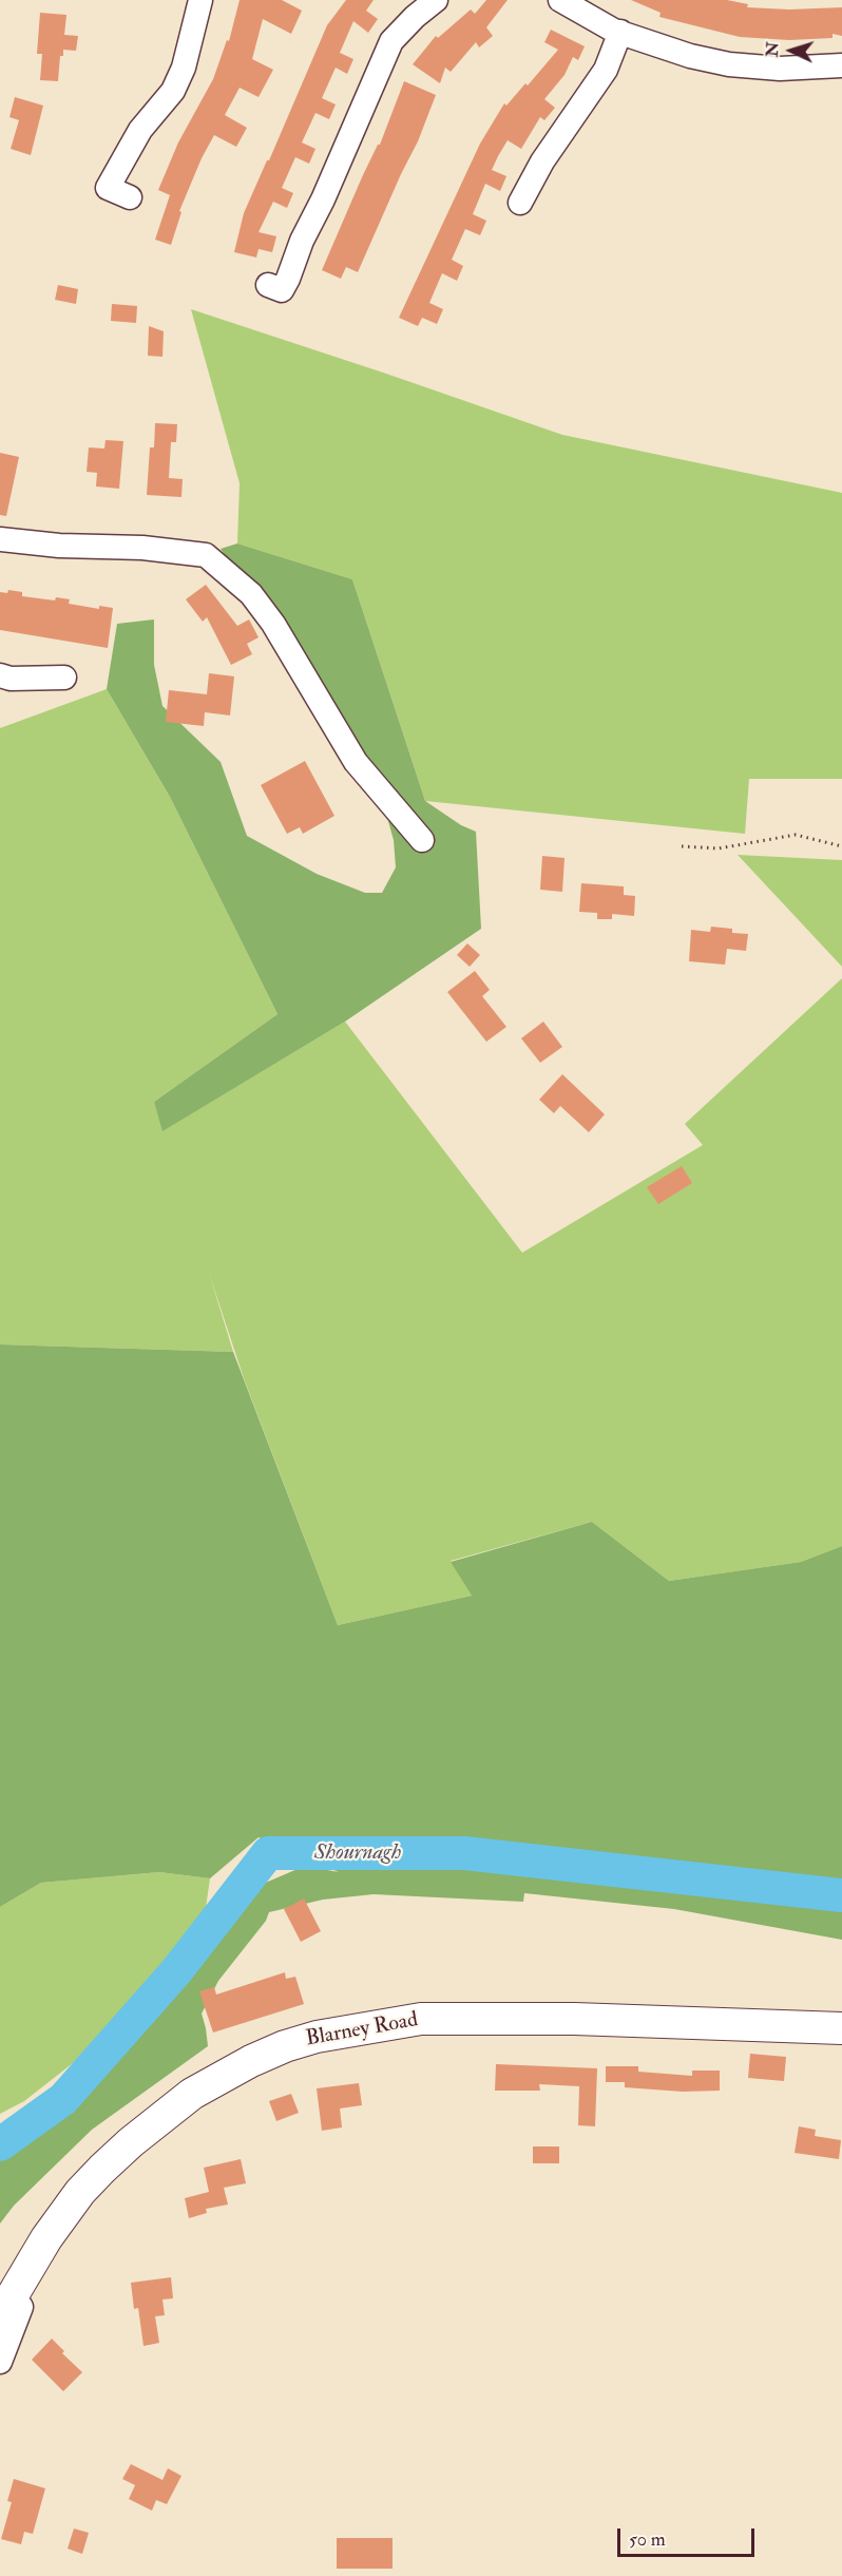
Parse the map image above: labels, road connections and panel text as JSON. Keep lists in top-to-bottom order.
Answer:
{
  "streets": {
    "main road": ["Blarney Road"]
  },
  "water": ["Shournagh"],
  "scale_bar": "50 m",
  "north": "left"
}
